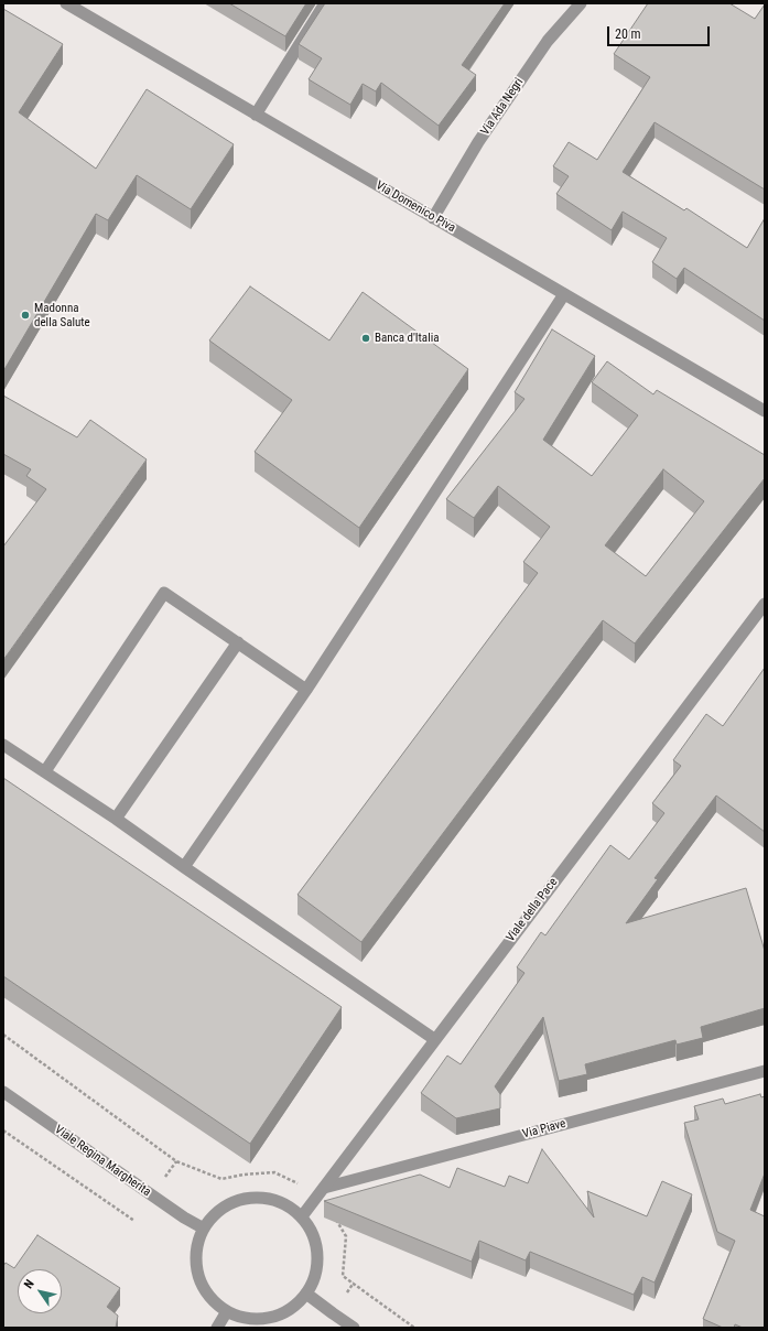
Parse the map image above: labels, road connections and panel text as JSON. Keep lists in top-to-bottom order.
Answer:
{
  "streets": {
    "street": [
      "Via Ada Negri",
      "Via Domenico Piva",
      "Viale della Pace",
      "Via Piave",
      "Viale Regina Margherita"
    ]
  },
  "crossings": [
    ["Via Ada Negri", "Via Domenico Piva"],
    ["Viale della Pace", "Via Piave"],
    ["Viale della Pace", "Viale Regina Margherita"]
  ],
  "places": ["Madonna della Salute", "Banca d'Italia"],
  "scale_bar": "20 m",
  "north": "top left"
}
